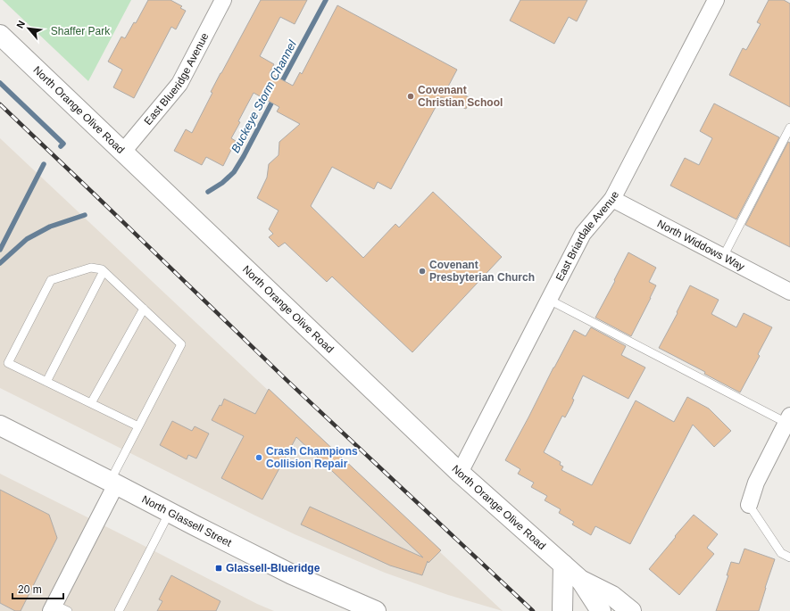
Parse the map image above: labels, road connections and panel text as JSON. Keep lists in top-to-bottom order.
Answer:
{
  "streets": {
    "street": [
      "East Blueridge Avenue",
      "North Orange Olive Road",
      "East Briardale Avenue",
      "North Widdows Way",
      "North Glassell Street"
    ]
  },
  "crossings": [
    ["East Blueridge Avenue", "North Orange Olive Road"],
    ["North Orange Olive Road", "East Briardale Avenue"],
    ["East Briardale Avenue", "North Widdows Way"]
  ],
  "water": ["Buckeye Storm Channel"],
  "parks": ["Shaffer Park"],
  "places": {
    "other": ["Covenant Christian School", "Covenant Presbyterian Church", "Crash Champions Collision Repair"],
    "transit": ["Glassell-Blueridge"]
  },
  "scale_bar": "20 m",
  "north": "top left"
}
